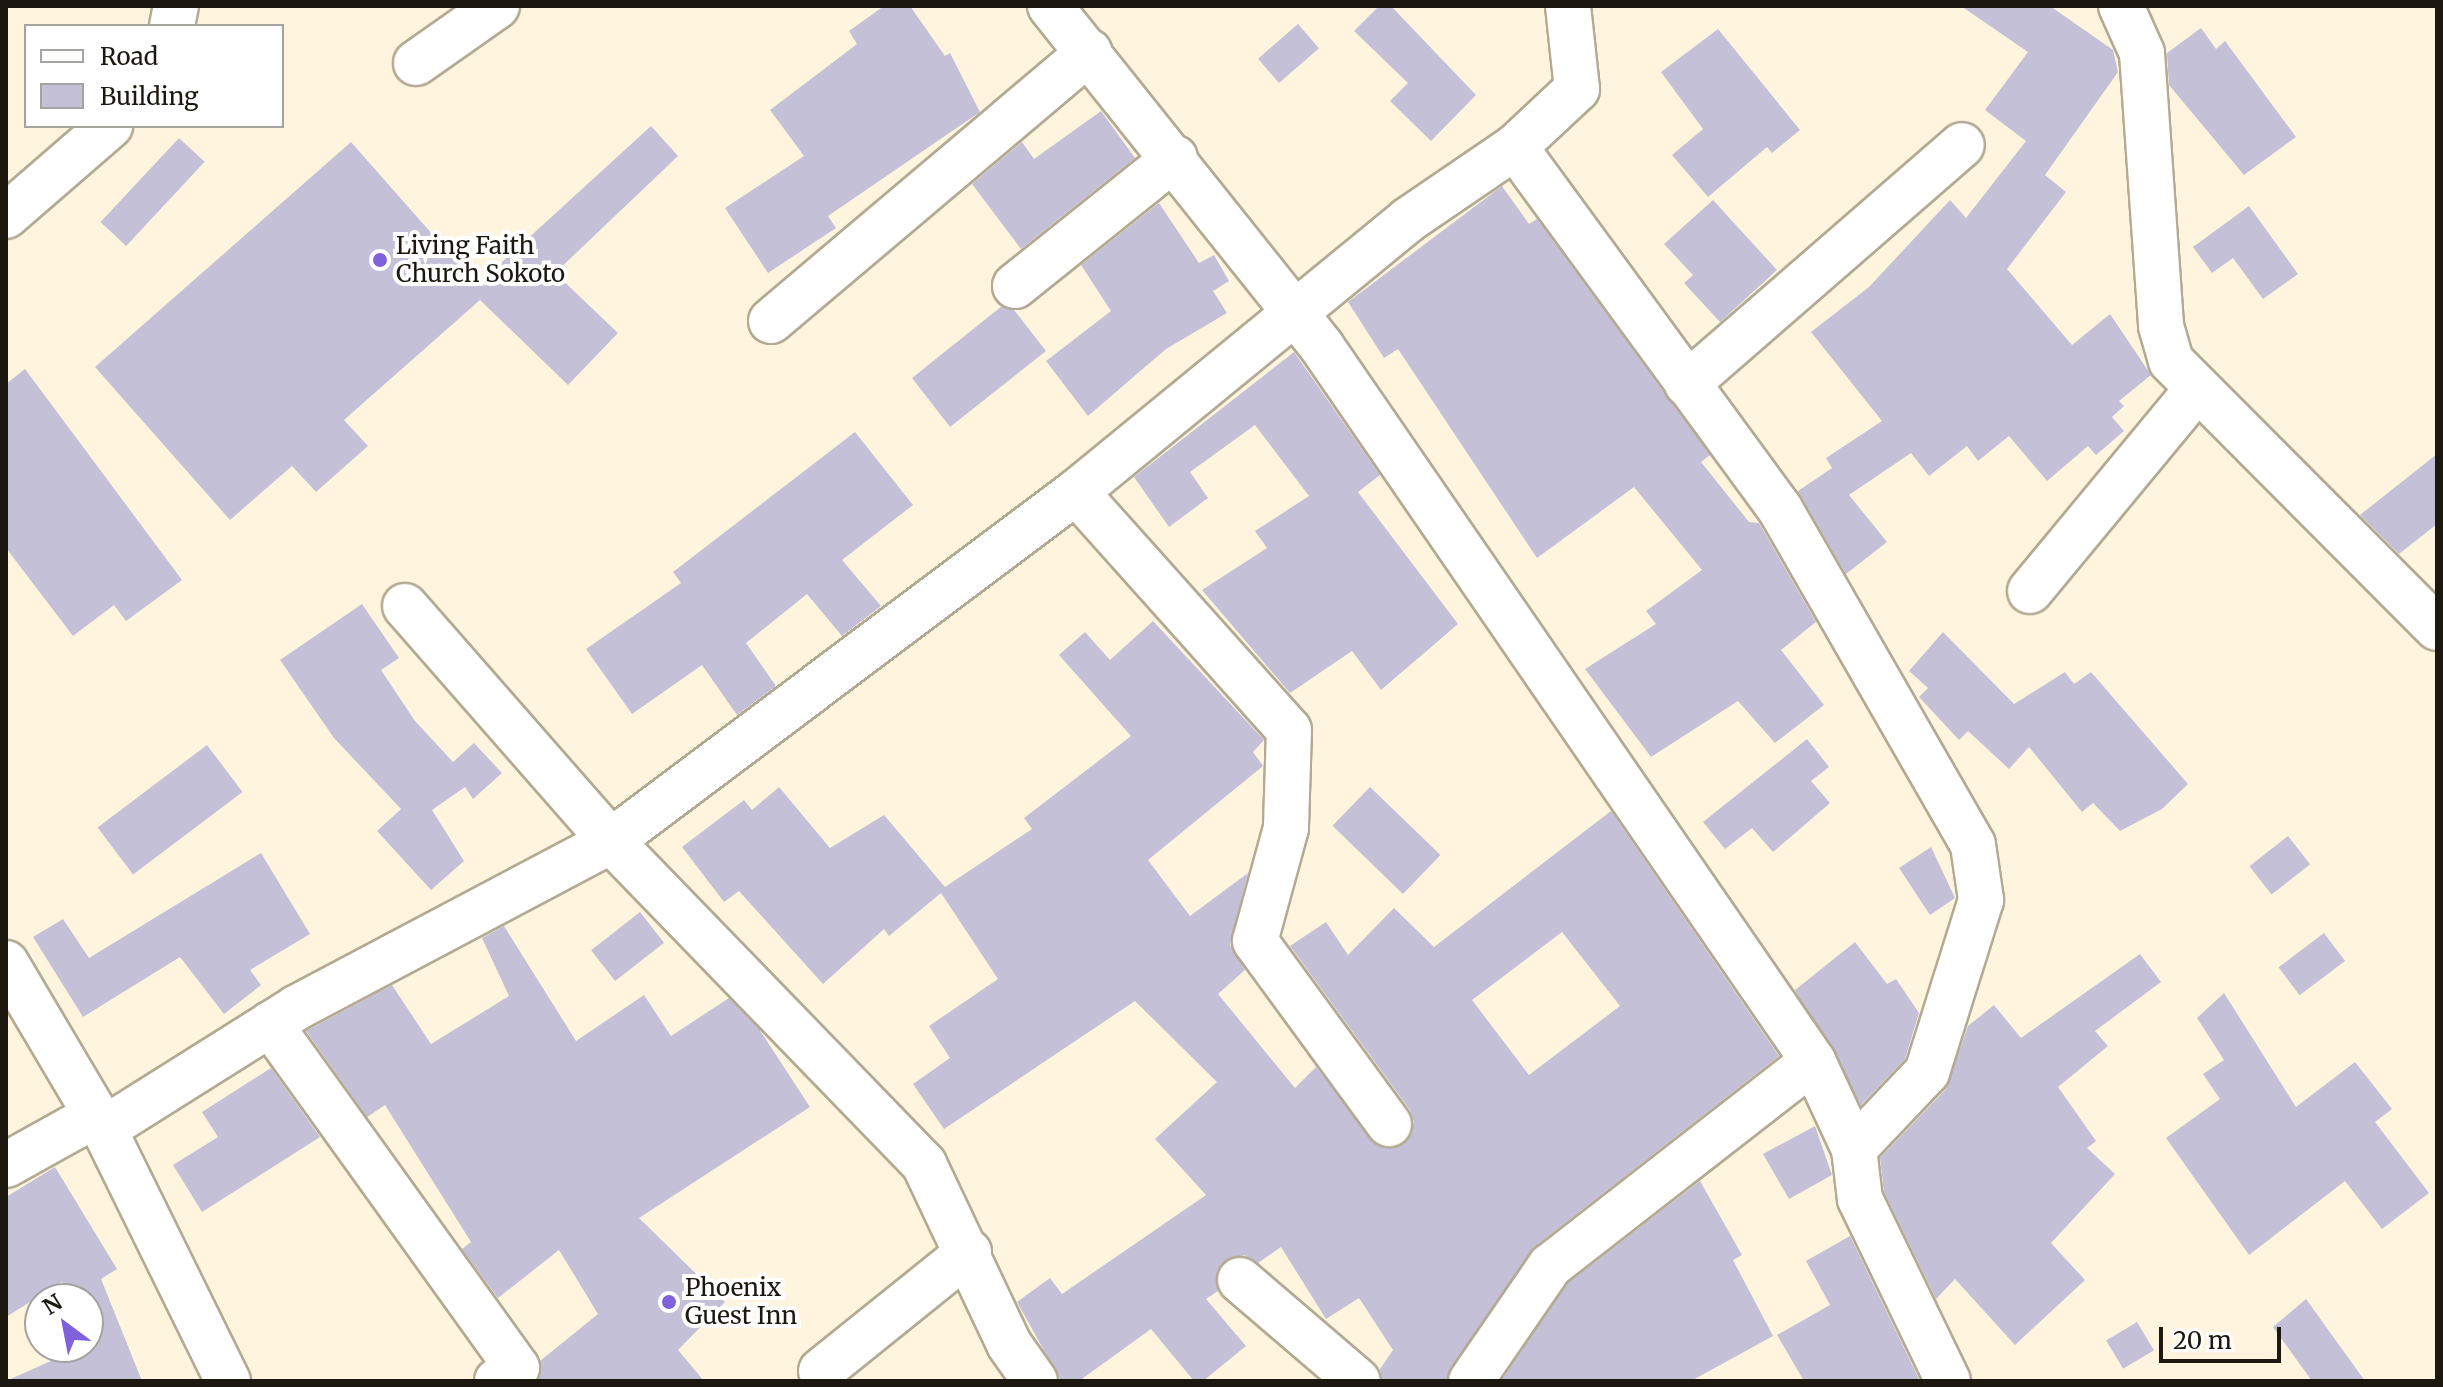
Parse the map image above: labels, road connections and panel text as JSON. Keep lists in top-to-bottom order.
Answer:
{
  "places": ["Living Faith Church Sokoto", "Phoenix Guest Inn"],
  "legend": ["Road", "Building"],
  "scale_bar": "20 m",
  "north": "top left"
}
